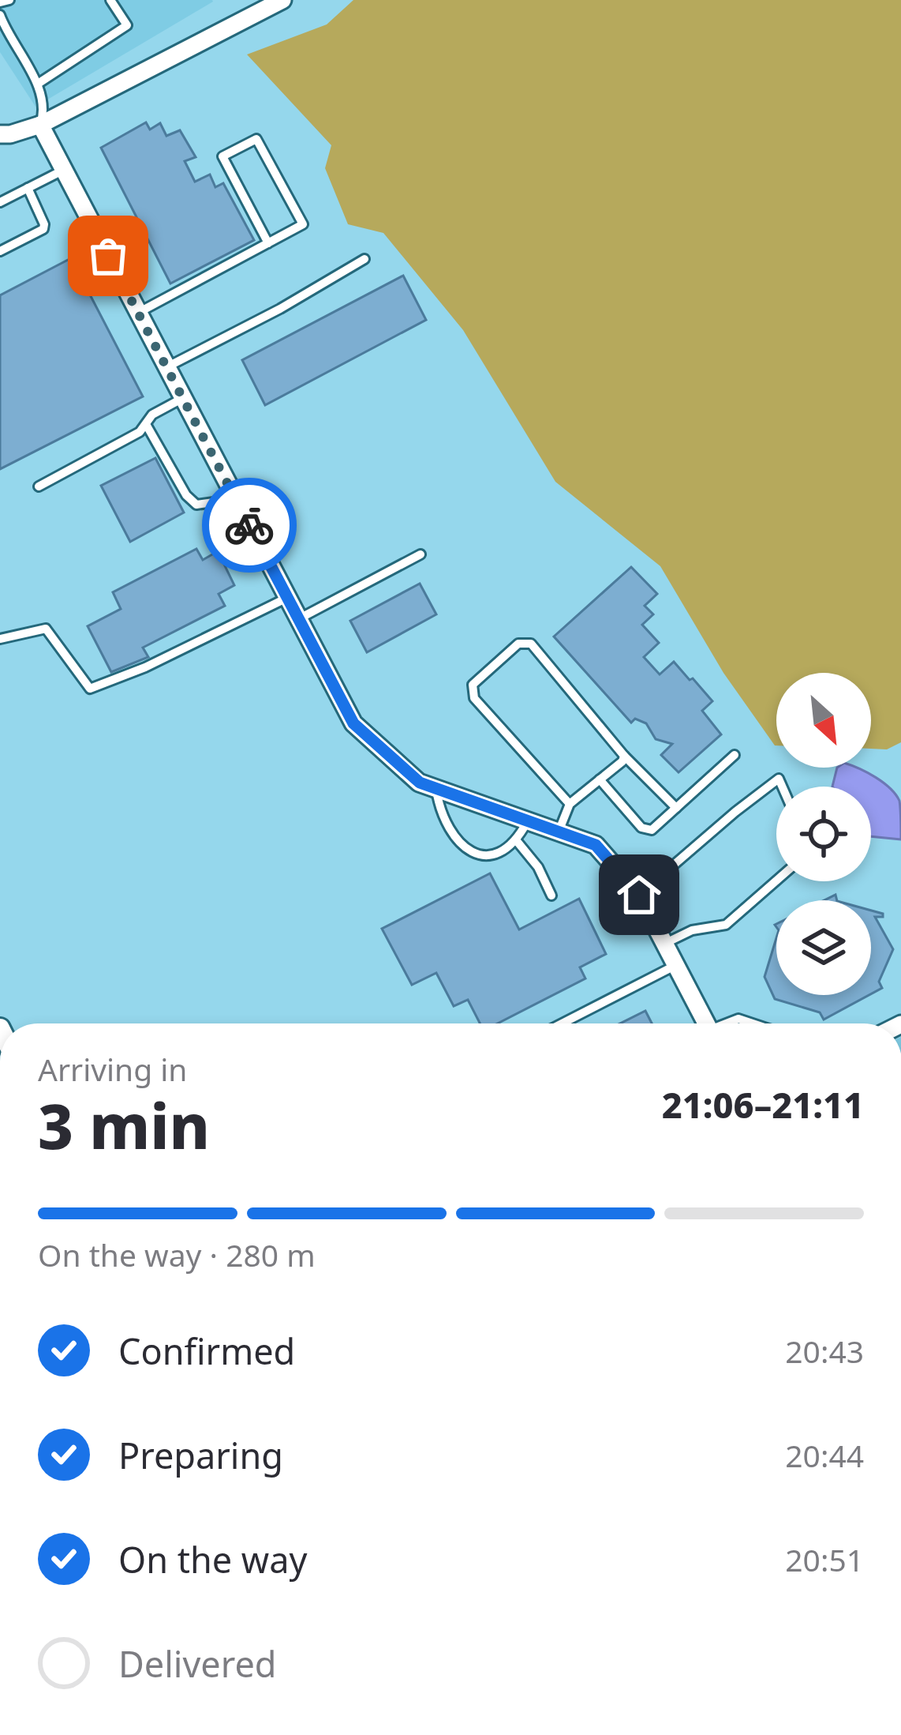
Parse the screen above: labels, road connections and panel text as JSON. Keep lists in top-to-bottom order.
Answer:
{
  "north": "bottom right",
  "page": {
    "heading": ["3 min", "Arriving in", "21:06–21:11"],
    "bar": "On the way · 280 m",
    "list": [
      ["Confirmed", "20:43"],
      ["Preparing", "20:44"],
      ["On the way", "20:51"],
      "Delivered"
    ]
  }
}
